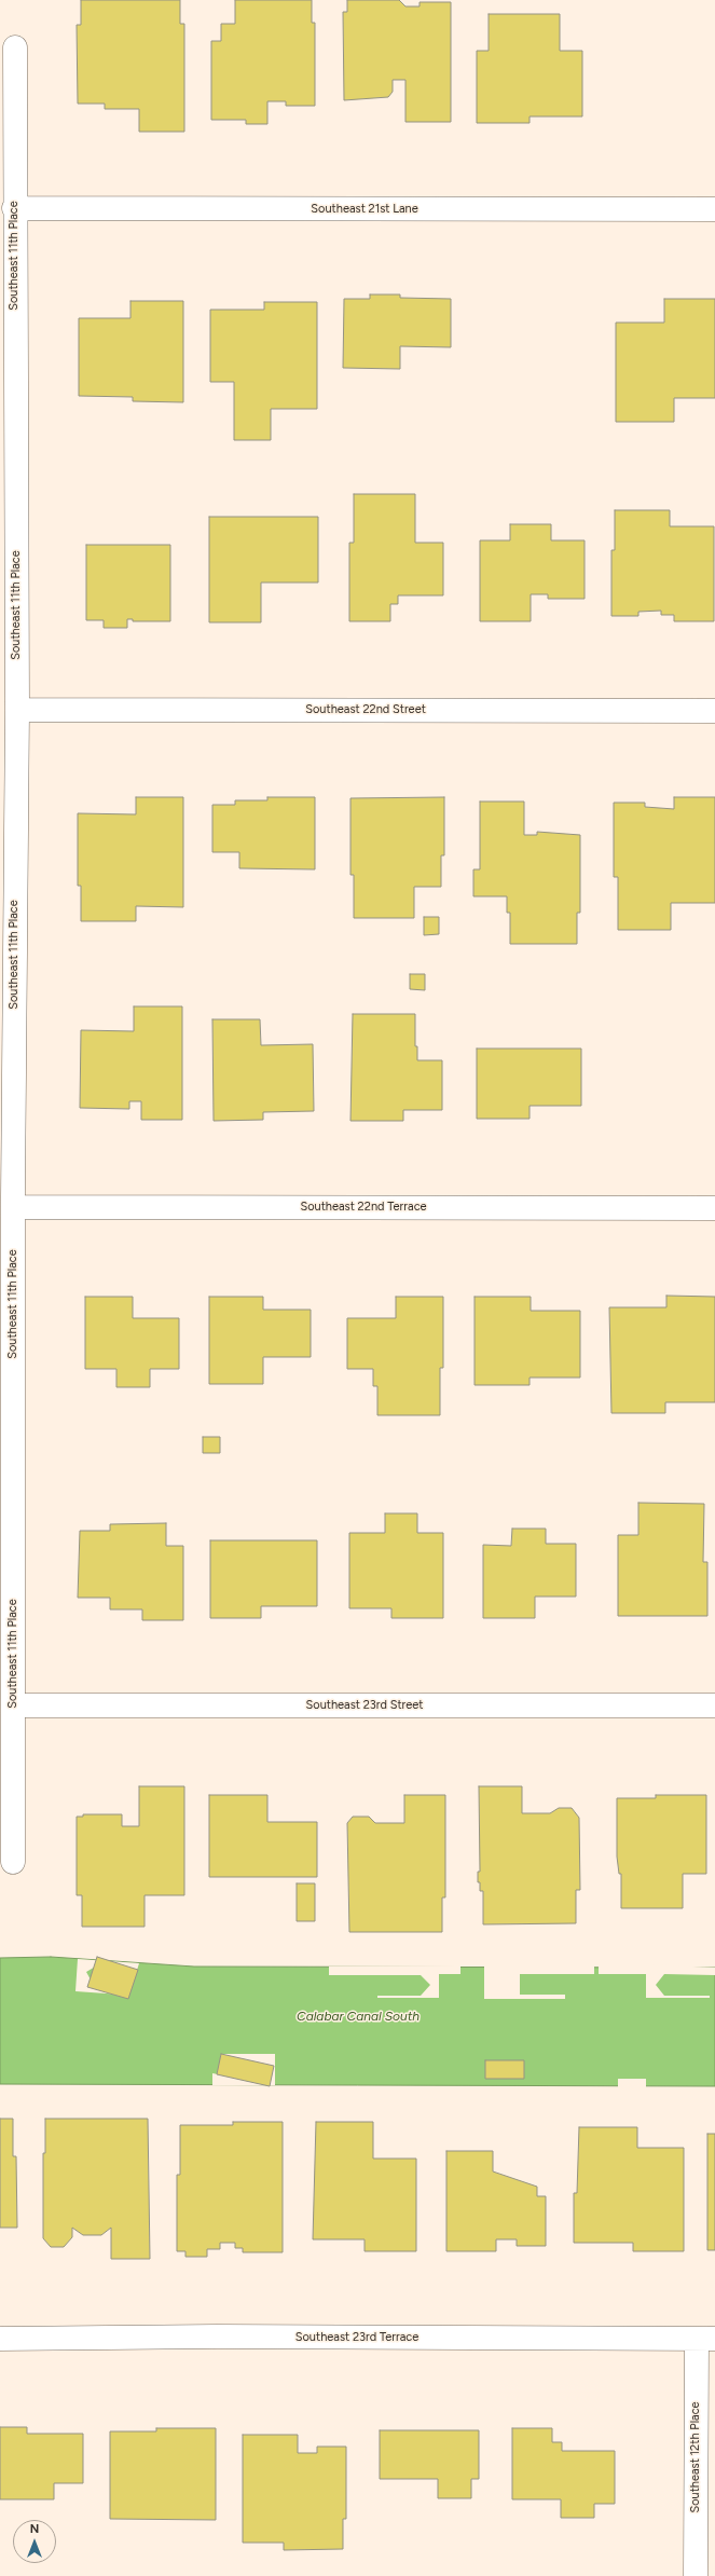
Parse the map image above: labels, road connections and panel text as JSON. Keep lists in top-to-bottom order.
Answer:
{
  "streets": {
    "street": [
      "Southeast 21st Lane",
      "Southeast 11th Place",
      "Southeast 22nd Street",
      "Southeast 22nd Terrace",
      "Southeast 23rd Street",
      "Southeast 23rd Terrace",
      "Southeast 12th Place"
    ]
  },
  "crossings": [
    ["Southeast 21st Lane", "Southeast 11th Place"],
    ["Southeast 11th Place", "Southeast 22nd Street"],
    ["Southeast 11th Place", "Southeast 22nd Terrace"],
    ["Southeast 11th Place", "Southeast 23rd Street"],
    ["Southeast 23rd Terrace", "Southeast 12th Place"]
  ],
  "water": ["Calabar Canal South"],
  "north": "top"
}
